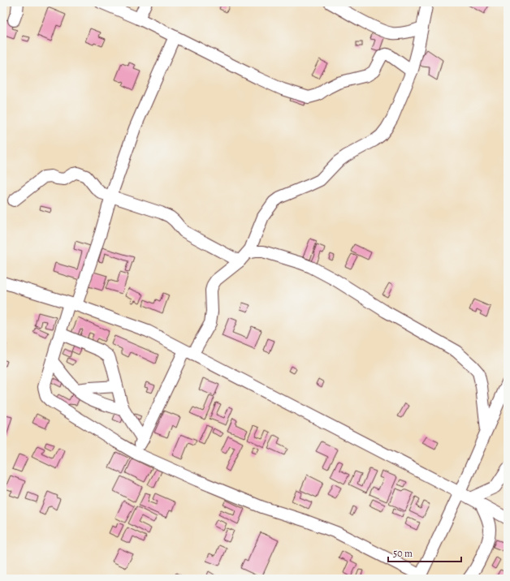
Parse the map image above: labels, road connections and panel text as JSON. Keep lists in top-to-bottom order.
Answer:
{
  "scale_bar": "50 m"
}
